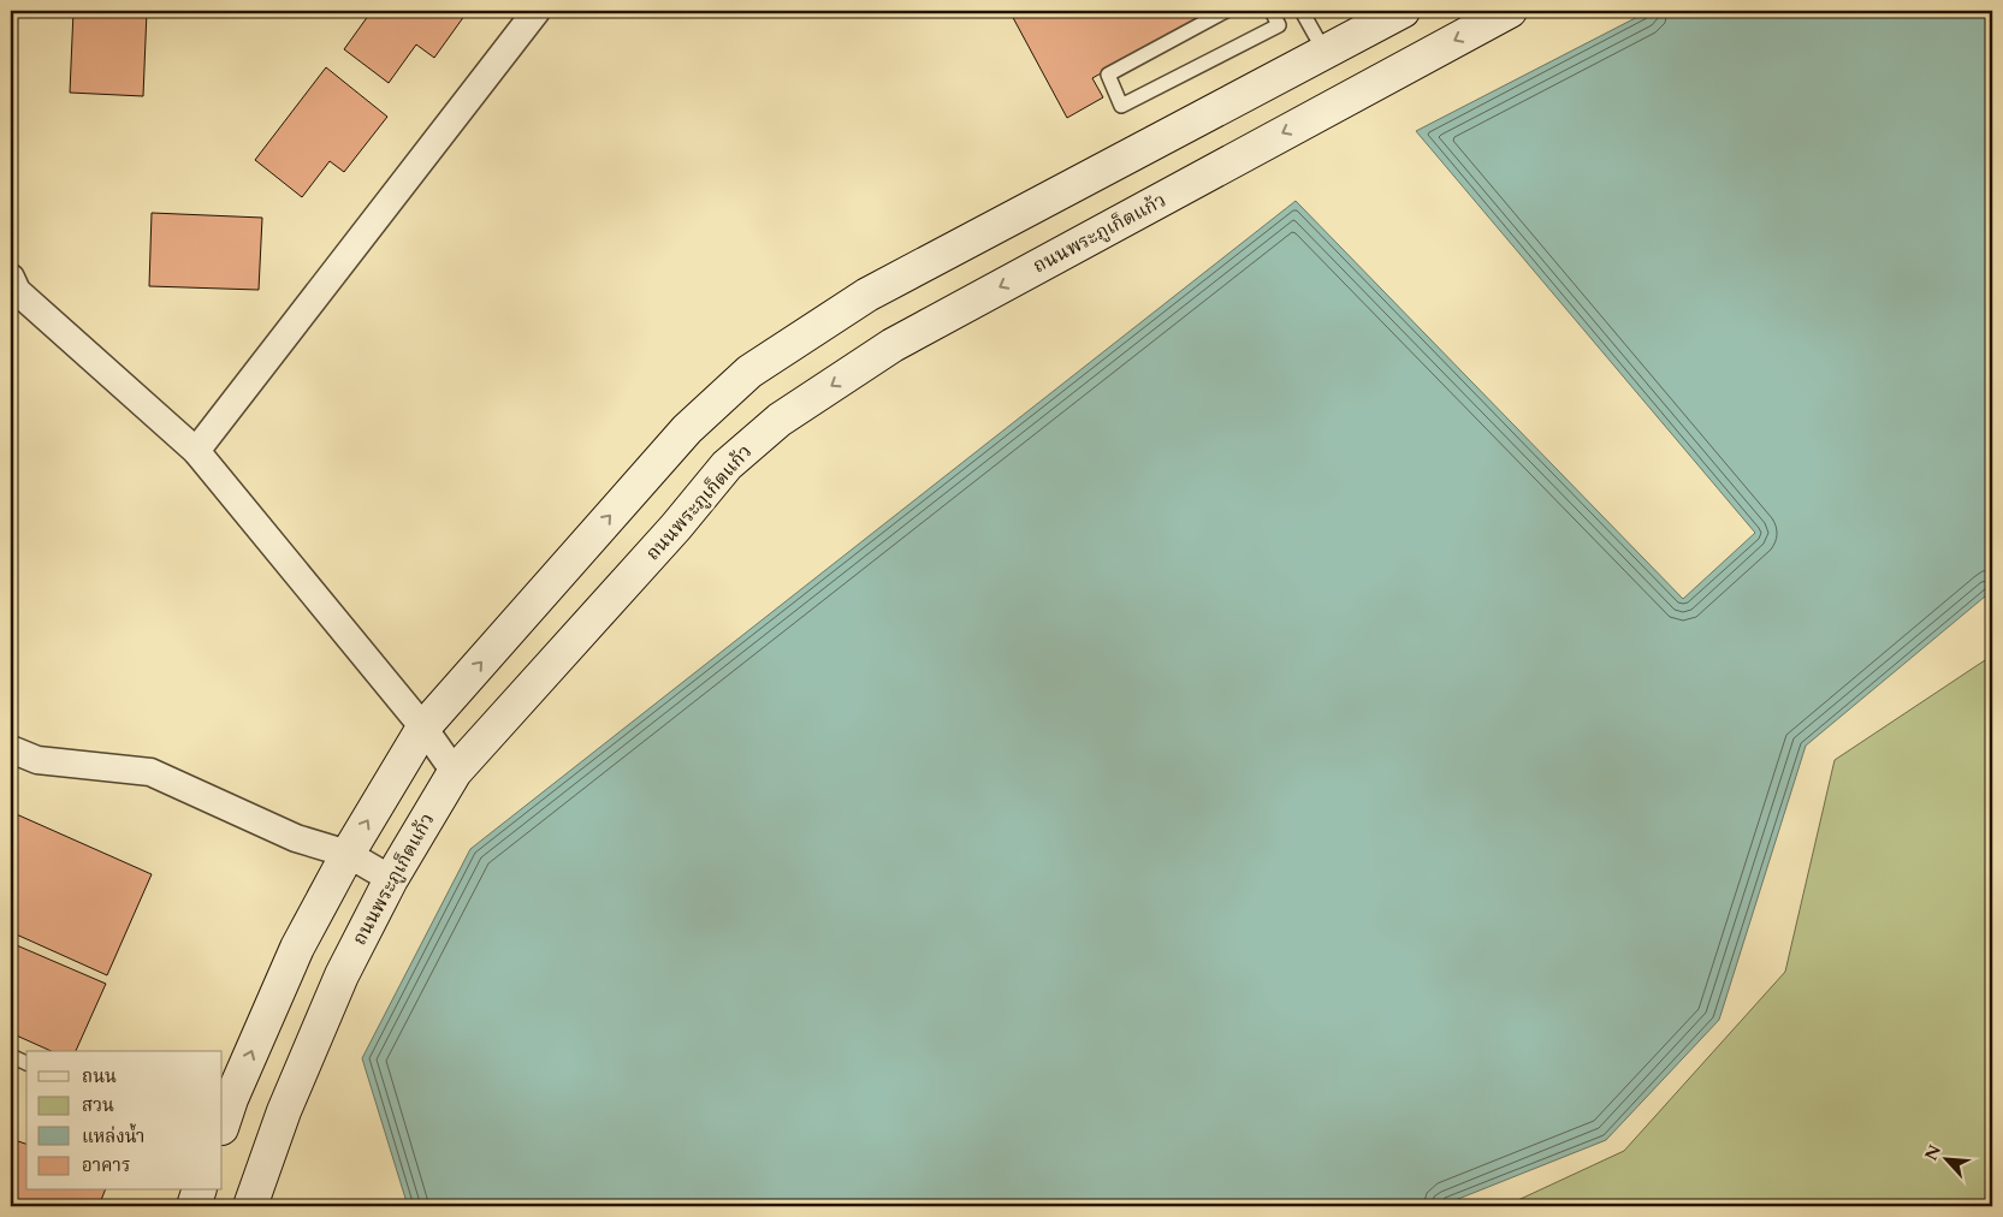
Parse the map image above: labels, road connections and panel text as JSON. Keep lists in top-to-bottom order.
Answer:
{
  "streets": {
    "main road": ["ถนนพระภูเก็ตแก้ว"]
  },
  "legend": [
    "ถนน",
    "สวน",
    "แหล่งน้ำ",
    "อาคาร"
  ],
  "north": "top left"
}
